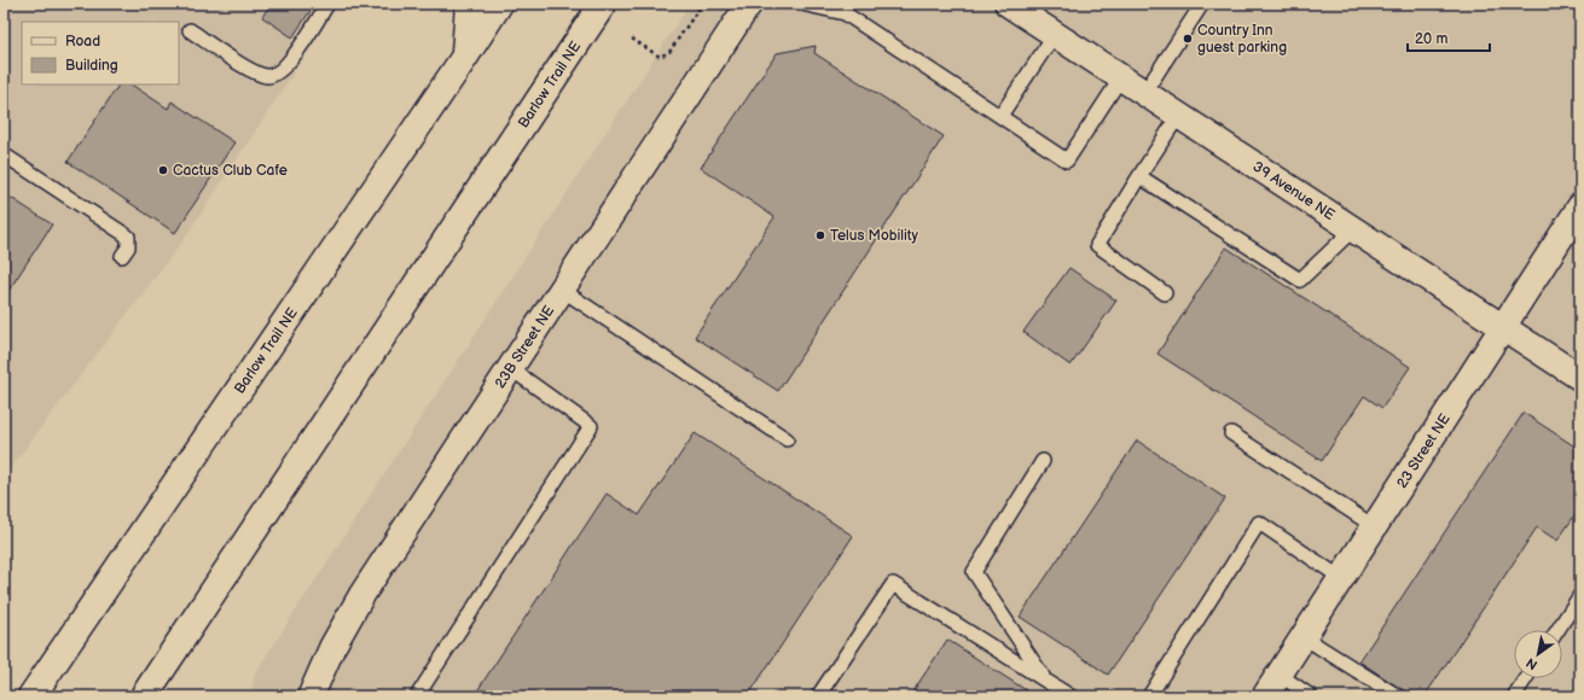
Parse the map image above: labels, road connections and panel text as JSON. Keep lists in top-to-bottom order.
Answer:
{
  "streets": {
    "main road": ["Barlow Trail NE"],
    "street": ["39 Avenue NE", "23B Street NE", "23 Street NE"]
  },
  "crossings": [
    ["39 Avenue NE", "23 Street NE"]
  ],
  "places": ["Country Inn guest parking", "Cactus Club Cafe", "Telus Mobility"],
  "legend": ["Road", "Building"],
  "scale_bar": "20 m",
  "north": "bottom left"
}
